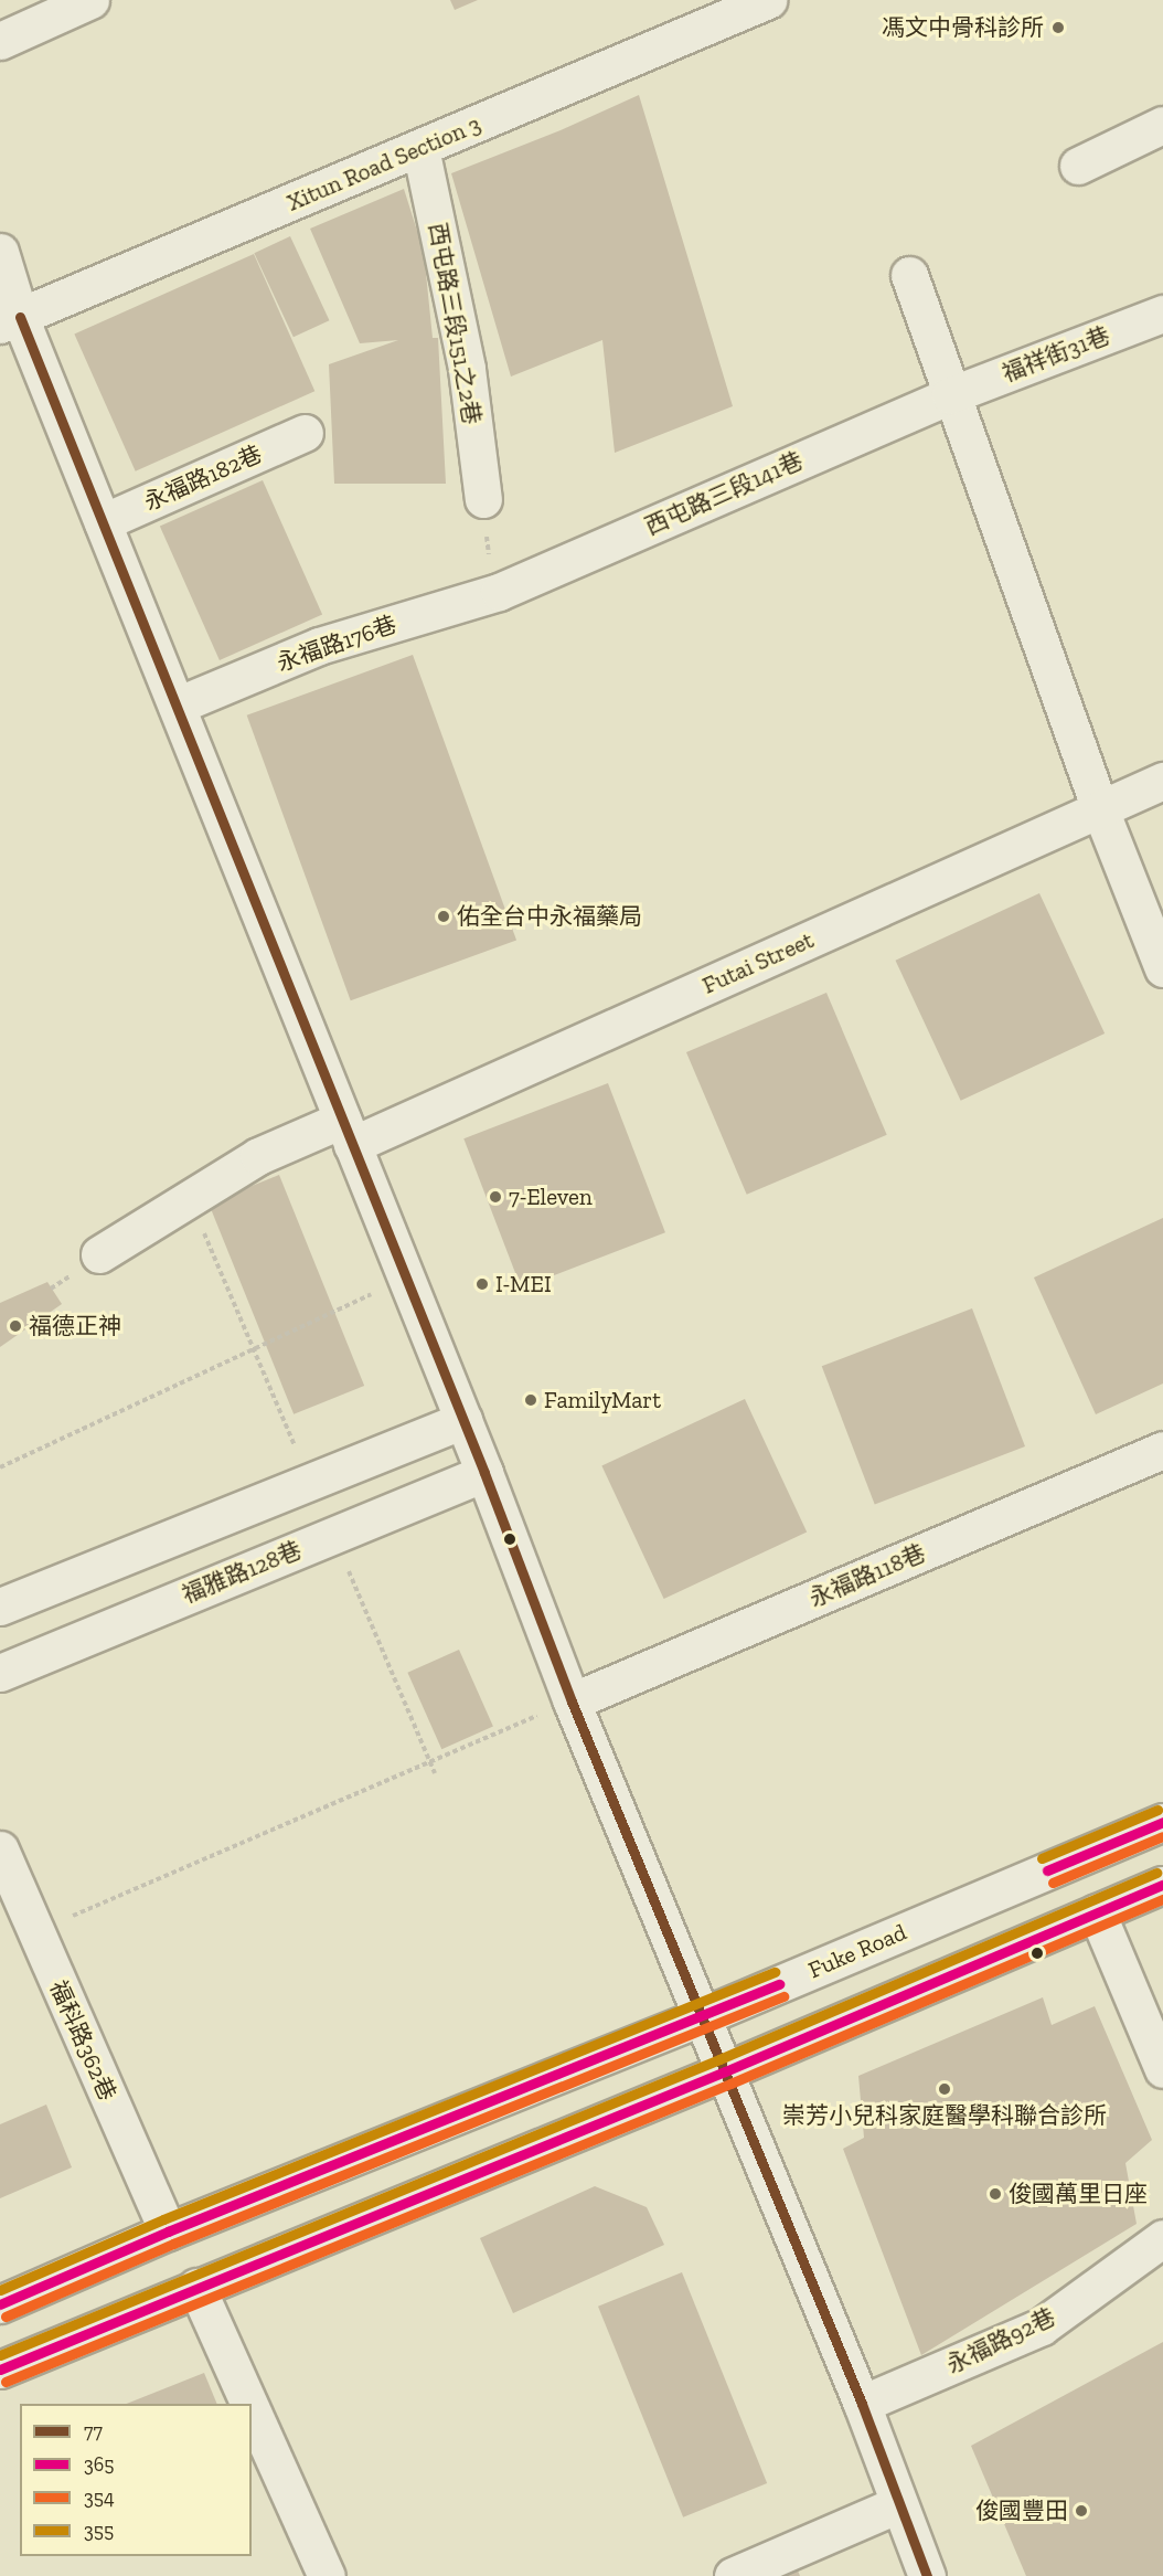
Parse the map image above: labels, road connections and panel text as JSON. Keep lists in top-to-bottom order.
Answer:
{
  "streets": {
    "street": [
      "Xitun Road Section 3",
      "西屯路三段151之2巷",
      "福祥街31巷",
      "永福路182巷",
      "西屯路三段141巷",
      "永福路176巷",
      "Futai Street",
      "福雅路128巷",
      "永福路118巷",
      "Fuke Road",
      "福科路362巷",
      "永福路92巷"
    ]
  },
  "crossings": [
    ["Xitun Road Section 3", "西屯路三段151之2巷"],
    ["福祥街31巷", "西屯路三段141巷"],
    ["西屯路三段141巷", "永福路176巷"],
    ["Fuke Road", "福科路362巷"]
  ],
  "places": [
    "馮文中骨科診所",
    "佑全台中永福藥局",
    "7-Eleven",
    "I-MEI",
    "福德正神",
    "FamilyMart",
    "崇芳小兒科家庭醫學科聯合診所",
    "俊國萬里日座",
    "俊國豐田"
  ],
  "lines": [
    "transit line 77",
    "transit line 355",
    "transit line 365",
    "transit line 354"
  ],
  "legend": [
    "77",
    "365",
    "354",
    "355"
  ]
}
